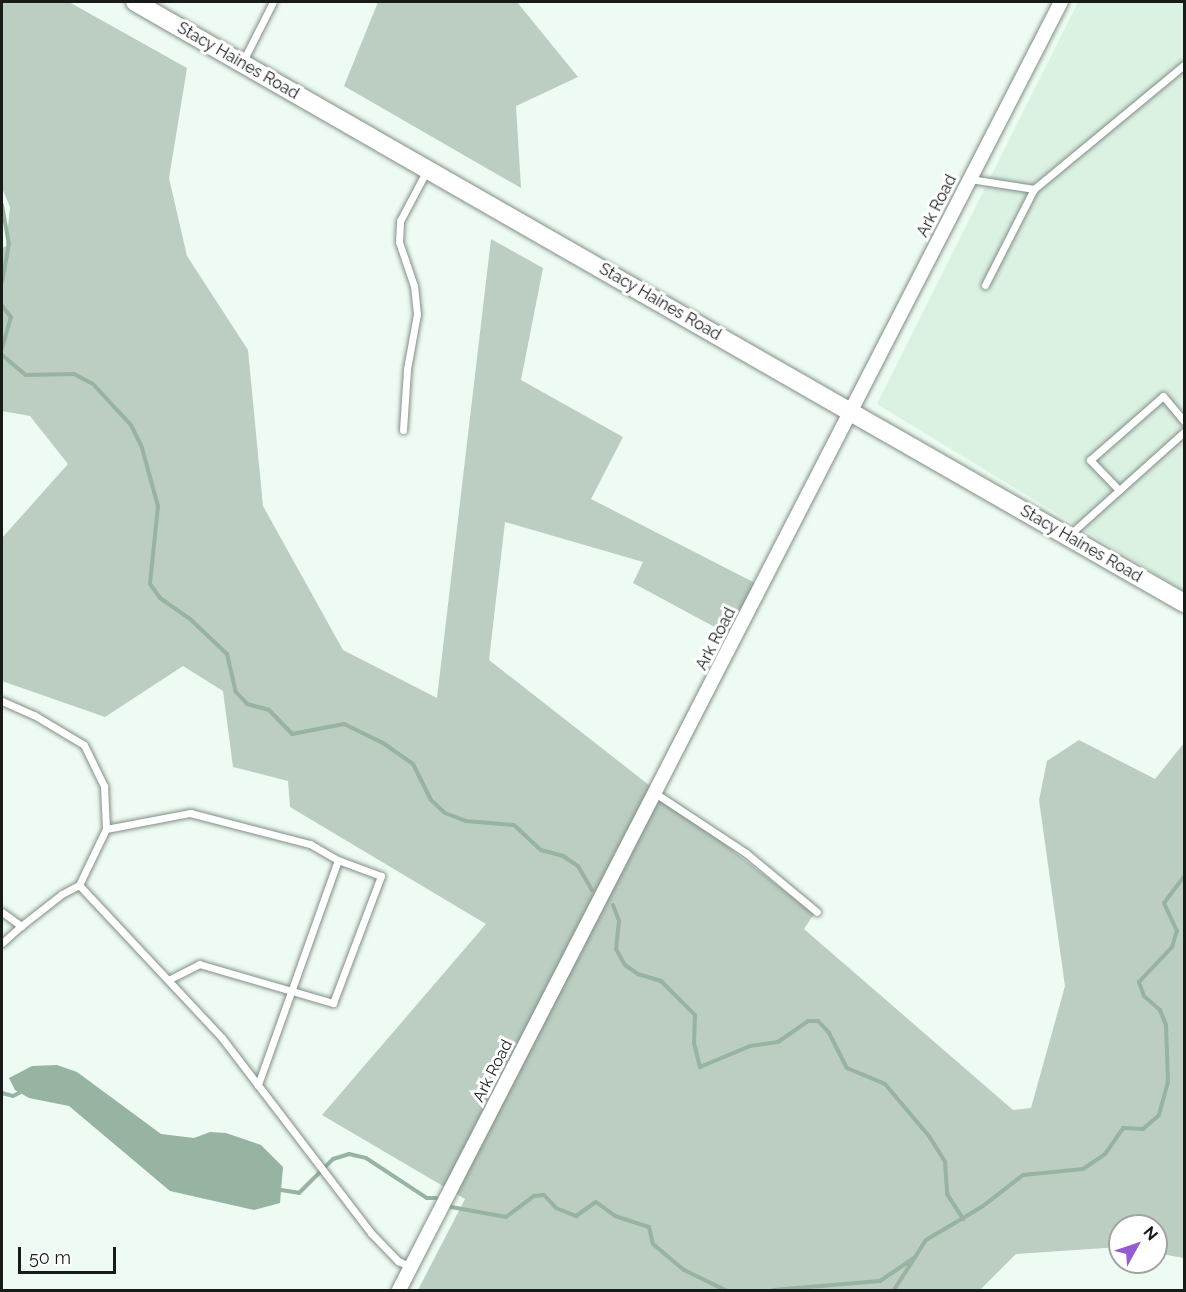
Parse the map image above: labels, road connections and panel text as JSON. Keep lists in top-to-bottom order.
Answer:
{
  "streets": {
    "street": ["Stacy Haines Road", "Ark Road"]
  },
  "crossings": [
    ["Stacy Haines Road", "Ark Road"]
  ],
  "scale_bar": "50 m",
  "north": "top right"
}
